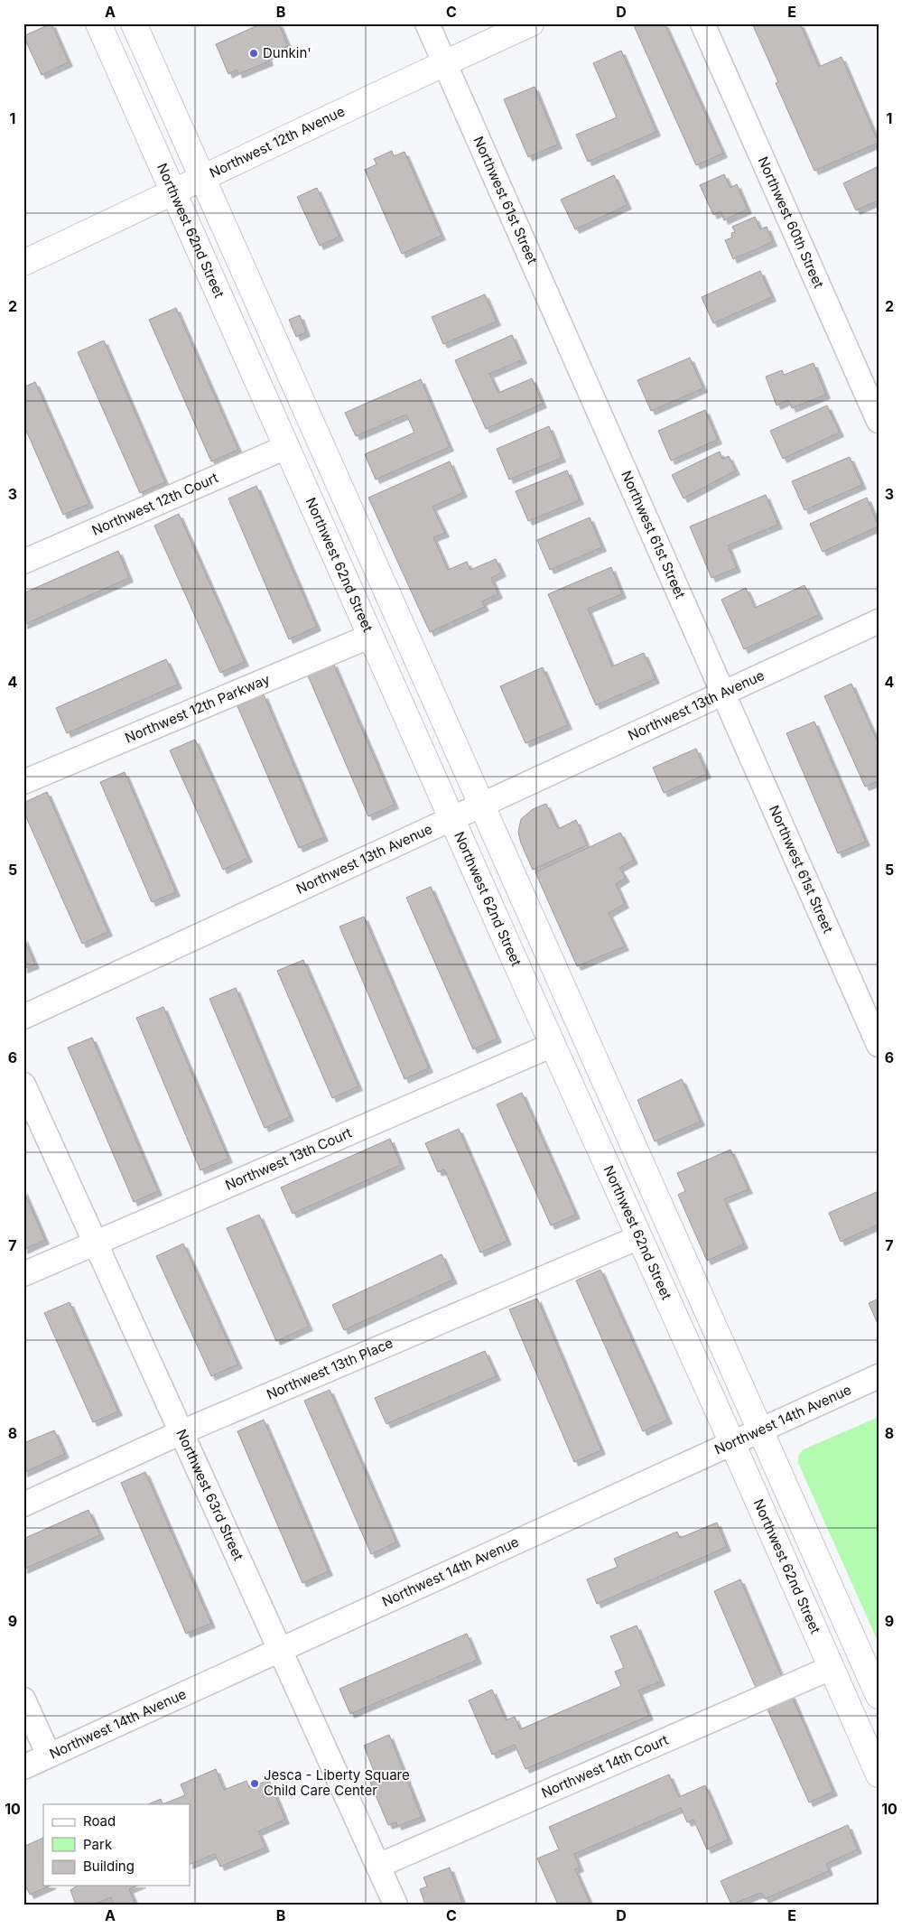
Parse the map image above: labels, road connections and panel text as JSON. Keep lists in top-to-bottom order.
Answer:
{
  "streets": {
    "main road": ["Northwest 12th Avenue", "Northwest 62nd Street"],
    "street": [
      "Northwest 61st Street",
      "Northwest 60th Street",
      "Northwest 12th Court",
      "Northwest 13th Avenue",
      "Northwest 12th Parkway",
      "Northwest 13th Court",
      "Northwest 13th Place",
      "Northwest 14th Avenue",
      "Northwest 63rd Street",
      "Northwest 14th Court"
    ]
  },
  "crossings": [
    ["Northwest 12th Avenue", "Northwest 61st Street"],
    ["Northwest 12th Avenue", "Northwest 62nd Street"],
    ["Northwest 61st Street", "Northwest 13th Avenue"],
    ["Northwest 62nd Street", "Northwest 12th Court"],
    ["Northwest 62nd Street", "Northwest 13th Avenue"],
    ["Northwest 62nd Street", "Northwest 12th Parkway"],
    ["Northwest 62nd Street", "Northwest 13th Court"],
    ["Northwest 62nd Street", "Northwest 13th Place"],
    ["Northwest 62nd Street", "Northwest 14th Avenue"],
    ["Northwest 62nd Street", "Northwest 14th Court"],
    ["Northwest 13th Court", "Northwest 63rd Street"],
    ["Northwest 13th Place", "Northwest 63rd Street"],
    ["Northwest 14th Avenue", "Northwest 63rd Street"],
    ["Northwest 63rd Street", "Northwest 14th Court"]
  ],
  "places": ["Dunkin'", "Jesca - Liberty Square Child Care Center"],
  "legend": ["Road", "Park", "Building"],
  "grid": {
    "columns": [
      "A",
      "B",
      "C",
      "D",
      "E"
    ],
    "rows": [
      "1",
      "2",
      "3",
      "4",
      "5",
      "6",
      "7",
      "8",
      "9",
      "10"
    ]
  }
}
